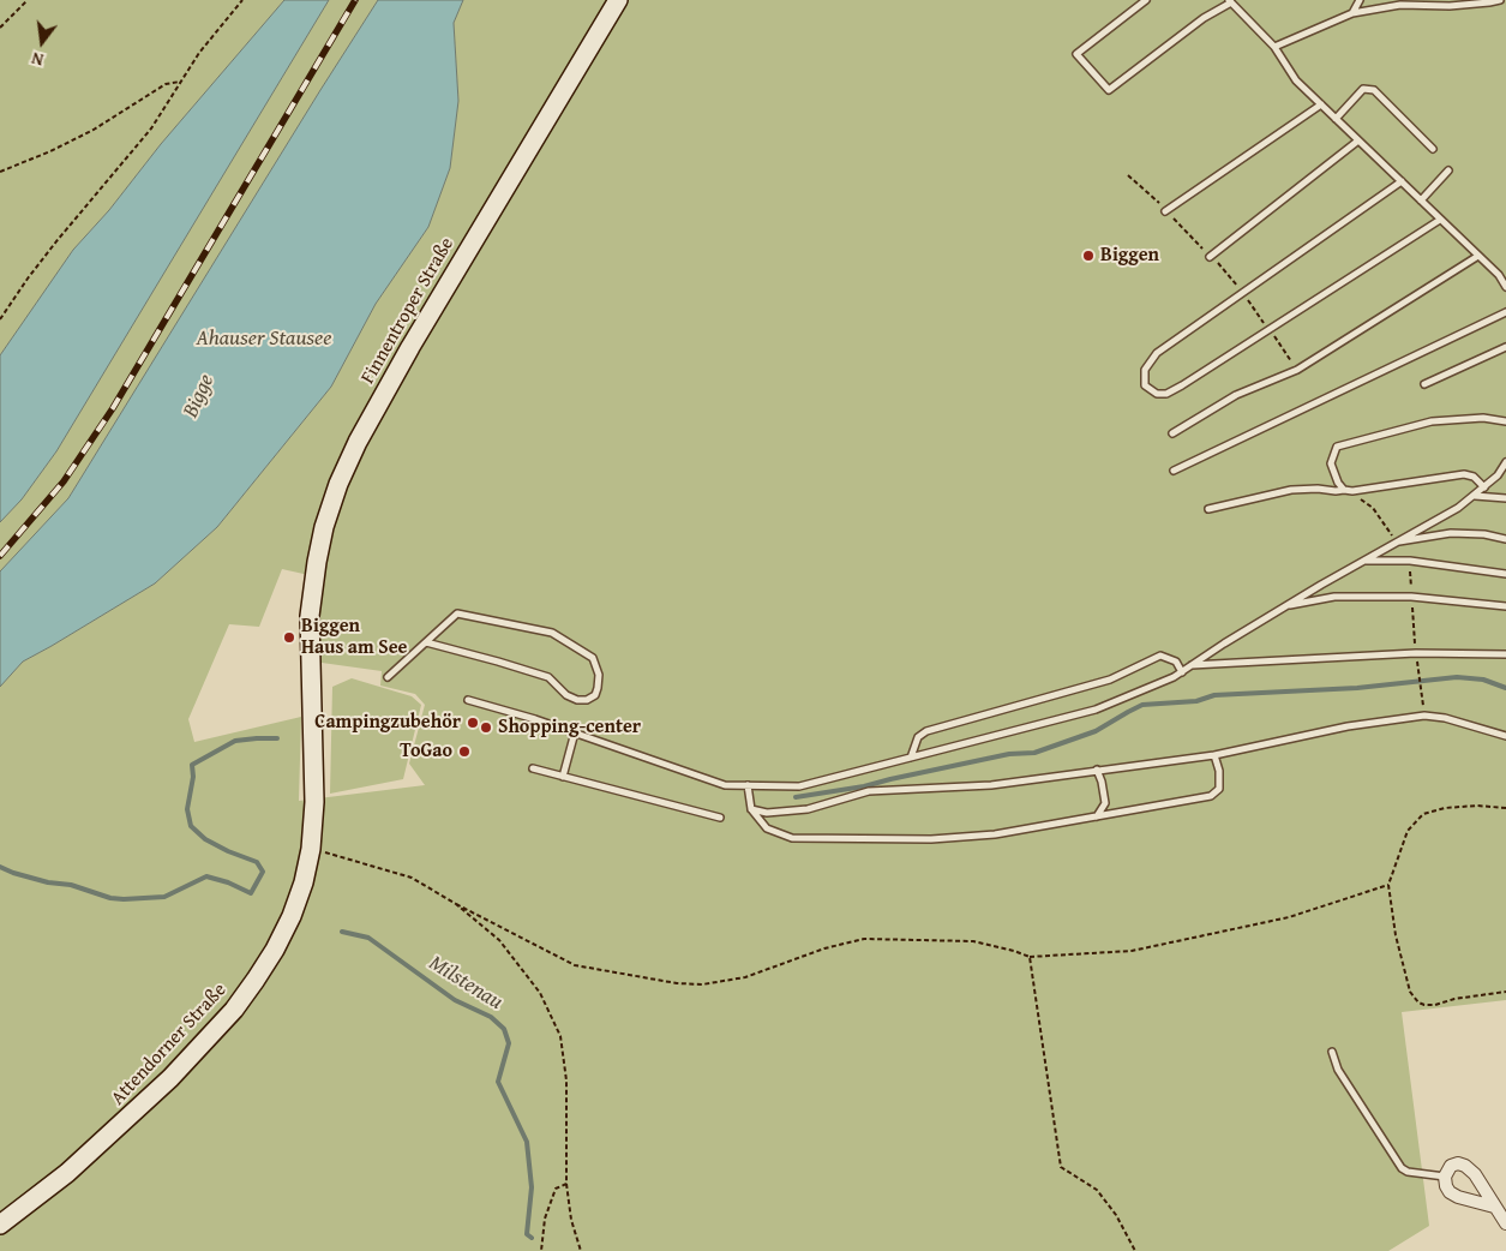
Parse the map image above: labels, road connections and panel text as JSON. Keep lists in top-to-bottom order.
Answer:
{
  "streets": {
    "main road": ["Finnentroper Straße", "Attendorner Straße"]
  },
  "crossings": [
    ["Finnentroper Straße", "Attendorner Straße"]
  ],
  "water": ["Ahauser Stausee", "Bigge", "Milstenau"],
  "places": [
    "Biggen",
    "Biggen Haus am See",
    "Campingzubehör",
    "Shopping-center",
    "ToGao"
  ],
  "north": "bottom"
}
